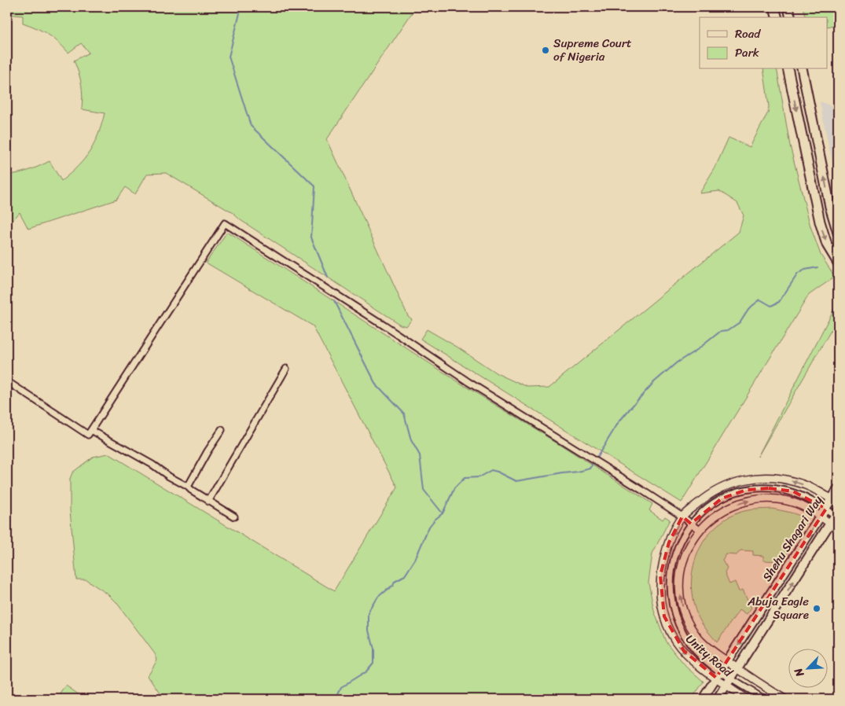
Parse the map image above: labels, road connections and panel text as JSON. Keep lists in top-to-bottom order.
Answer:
{
  "streets": {
    "main road": ["Shehu Shagari Way"],
    "street": ["Unity Road"]
  },
  "crossings": [
    ["Shehu Shagari Way", "Unity Road"]
  ],
  "places": ["Supreme Court of Nigeria", "Abuja Eagle Square"],
  "legend": ["Road", "Park"],
  "north": "bottom left"
}
